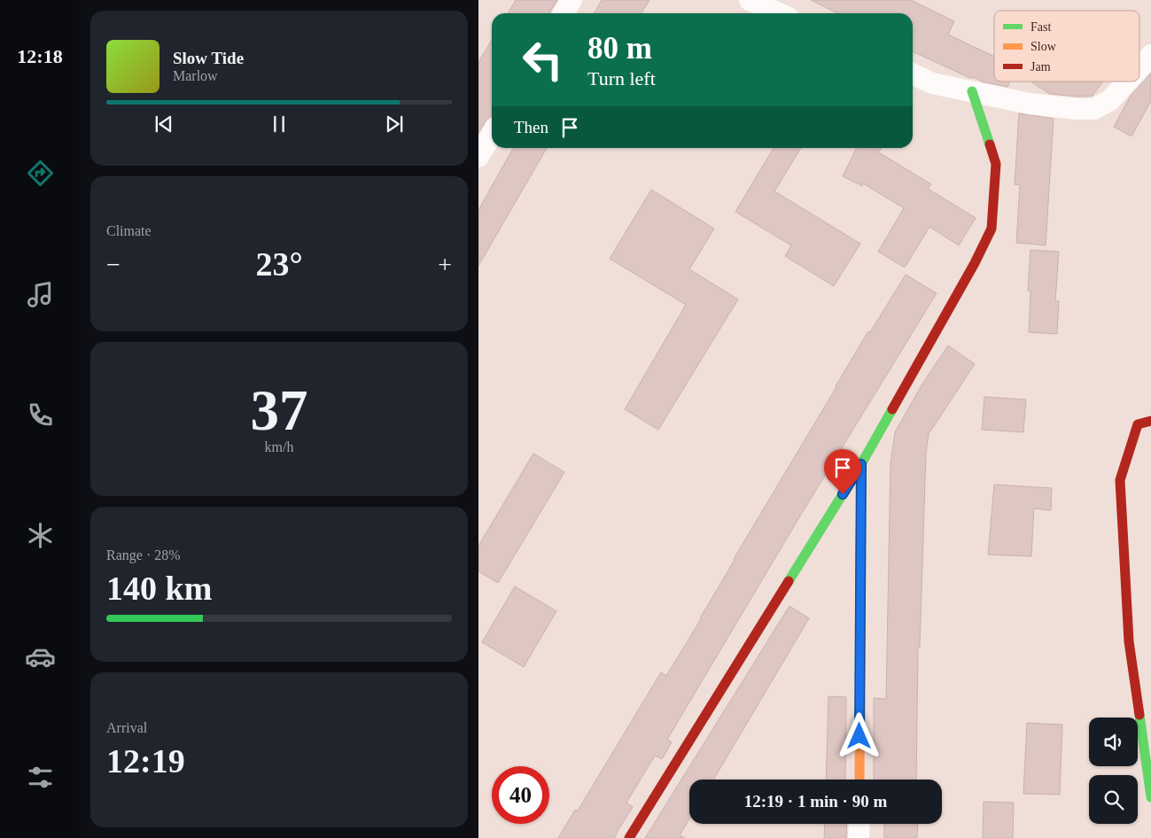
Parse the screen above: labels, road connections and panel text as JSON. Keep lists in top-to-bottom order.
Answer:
{
  "legend": ["Fast", "Slow", "Jam"],
  "page": {
    "tabs": "12:18",
    "turn": ["80 m", "Turn left"],
    "song": ["Slow Tide", "Marlow"],
    "then": "Then",
    "tile": [
      "Climate",
      ["37", "km/h"],
      ["Range · 28%", "140 km"],
      ["Arrival", "12:19"]
    ],
    "heat": ["−", "23°", "+"],
    "limit": "40",
    "trip": "12:19 · 1 min · 90 m"
  }
}
